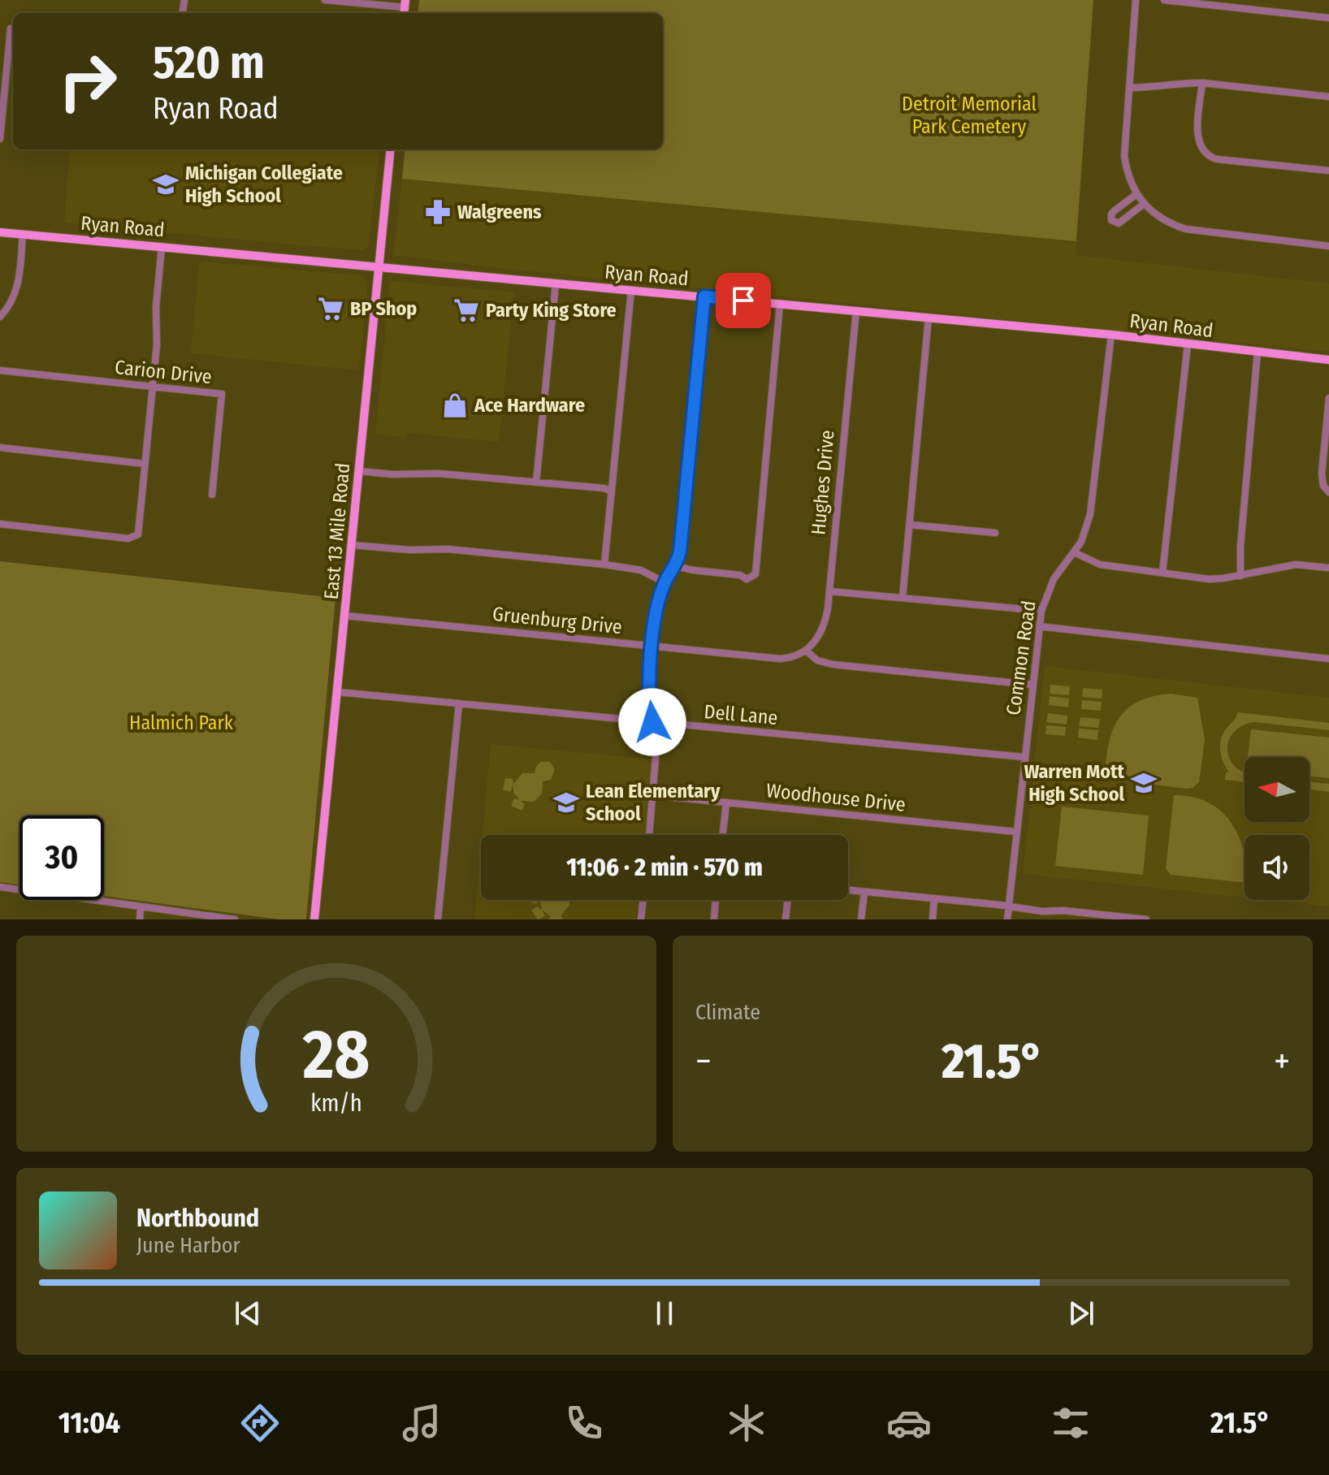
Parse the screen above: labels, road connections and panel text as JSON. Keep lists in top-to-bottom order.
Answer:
{
  "streets": {
    "main road": ["Ryan Road", "East 13 Mile Road"],
    "street": [
      "Carion Drive",
      "Hughes Drive",
      "Gruenburg Drive",
      "Common Road",
      "Dell Lane",
      "Woodhouse Drive"
    ]
  },
  "crossings": [
    ["Ryan Road", "Hughes Drive"],
    ["Ryan Road", "East 13 Mile Road"],
    ["Ryan Road", "Common Road"],
    ["Hughes Drive", "Gruenburg Drive"],
    ["East 13 Mile Road", "Gruenburg Drive"],
    ["East 13 Mile Road", "Dell Lane"],
    ["Common Road", "Dell Lane"],
    ["Common Road", "Woodhouse Drive"]
  ],
  "parks": ["Detroit Memorial Park Cemetery", "Halmich Park"],
  "places": {
    "school or university": ["Michigan Collegiate High School", "Warren Mott High School", "Lean Elementary School"],
    "pharmacy": ["Walgreens"],
    "supermarket": ["BP Shop", "Party King Store"],
    "shop": ["Ace Hardware"]
  },
  "north": "left",
  "page": {
    "turn": ["520 m", "Ryan Road"],
    "limit": "30",
    "trip": "11:06 · 2 min · 570 m",
    "tile": "Climate",
    "heat": ["−", "21.5°", "+"],
    "song": ["Northbound", "June Harbor"],
    "tabs": ["11:04", "21.5°"],
    "gauge": ["28", "km/h"]
  }
}
